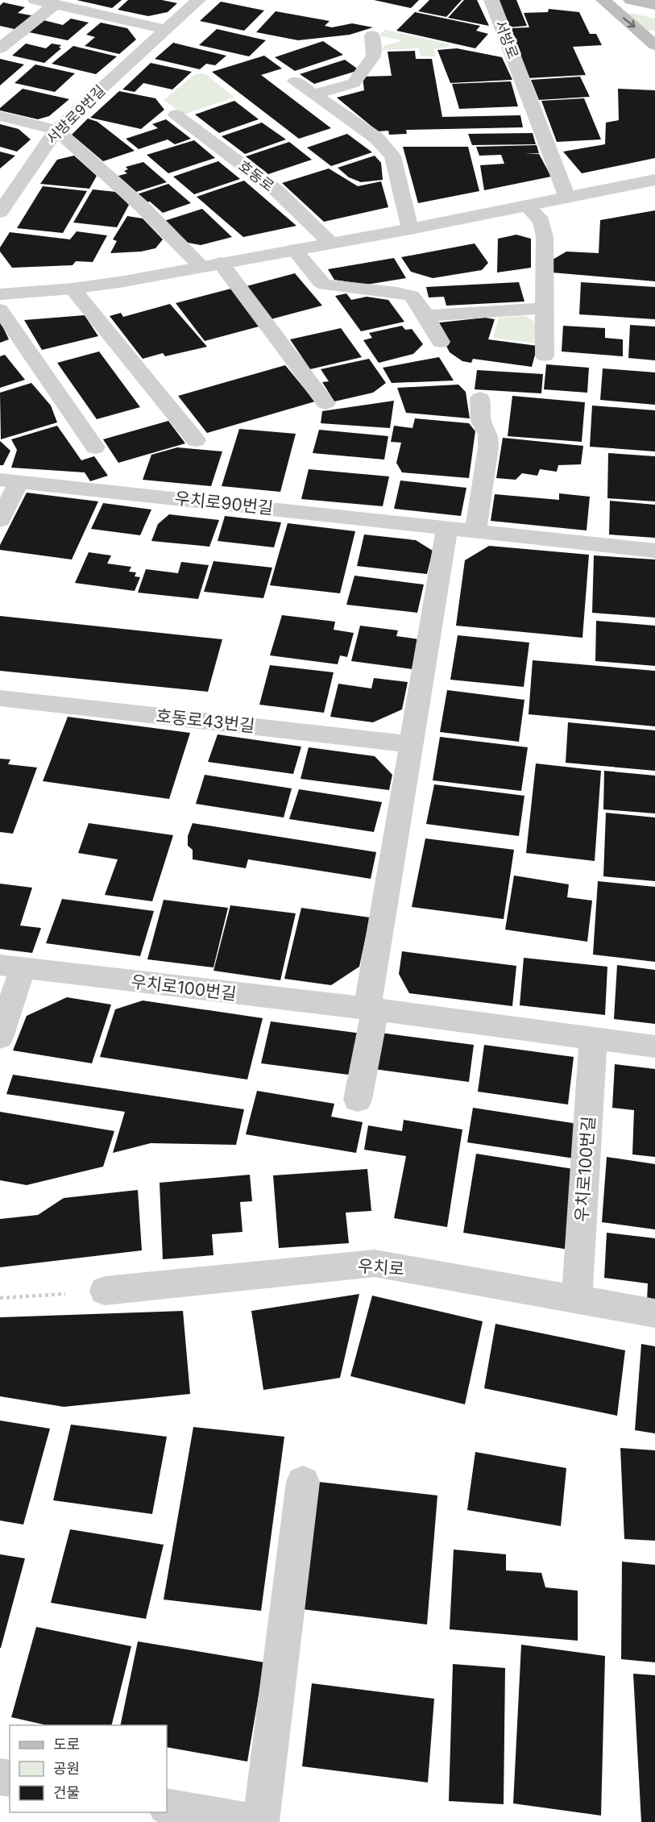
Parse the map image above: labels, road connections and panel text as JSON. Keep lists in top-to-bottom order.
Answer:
{
  "streets": {
    "street": [
      "서방로",
      "서방로9번길",
      "호동로",
      "우치로90번길",
      "호동로43번길",
      "우치로100번길",
      "우치로"
    ]
  },
  "crossings": [
    ["우치로100번길", "우치로"]
  ],
  "legend": ["도로", "공원", "건물"]
}
